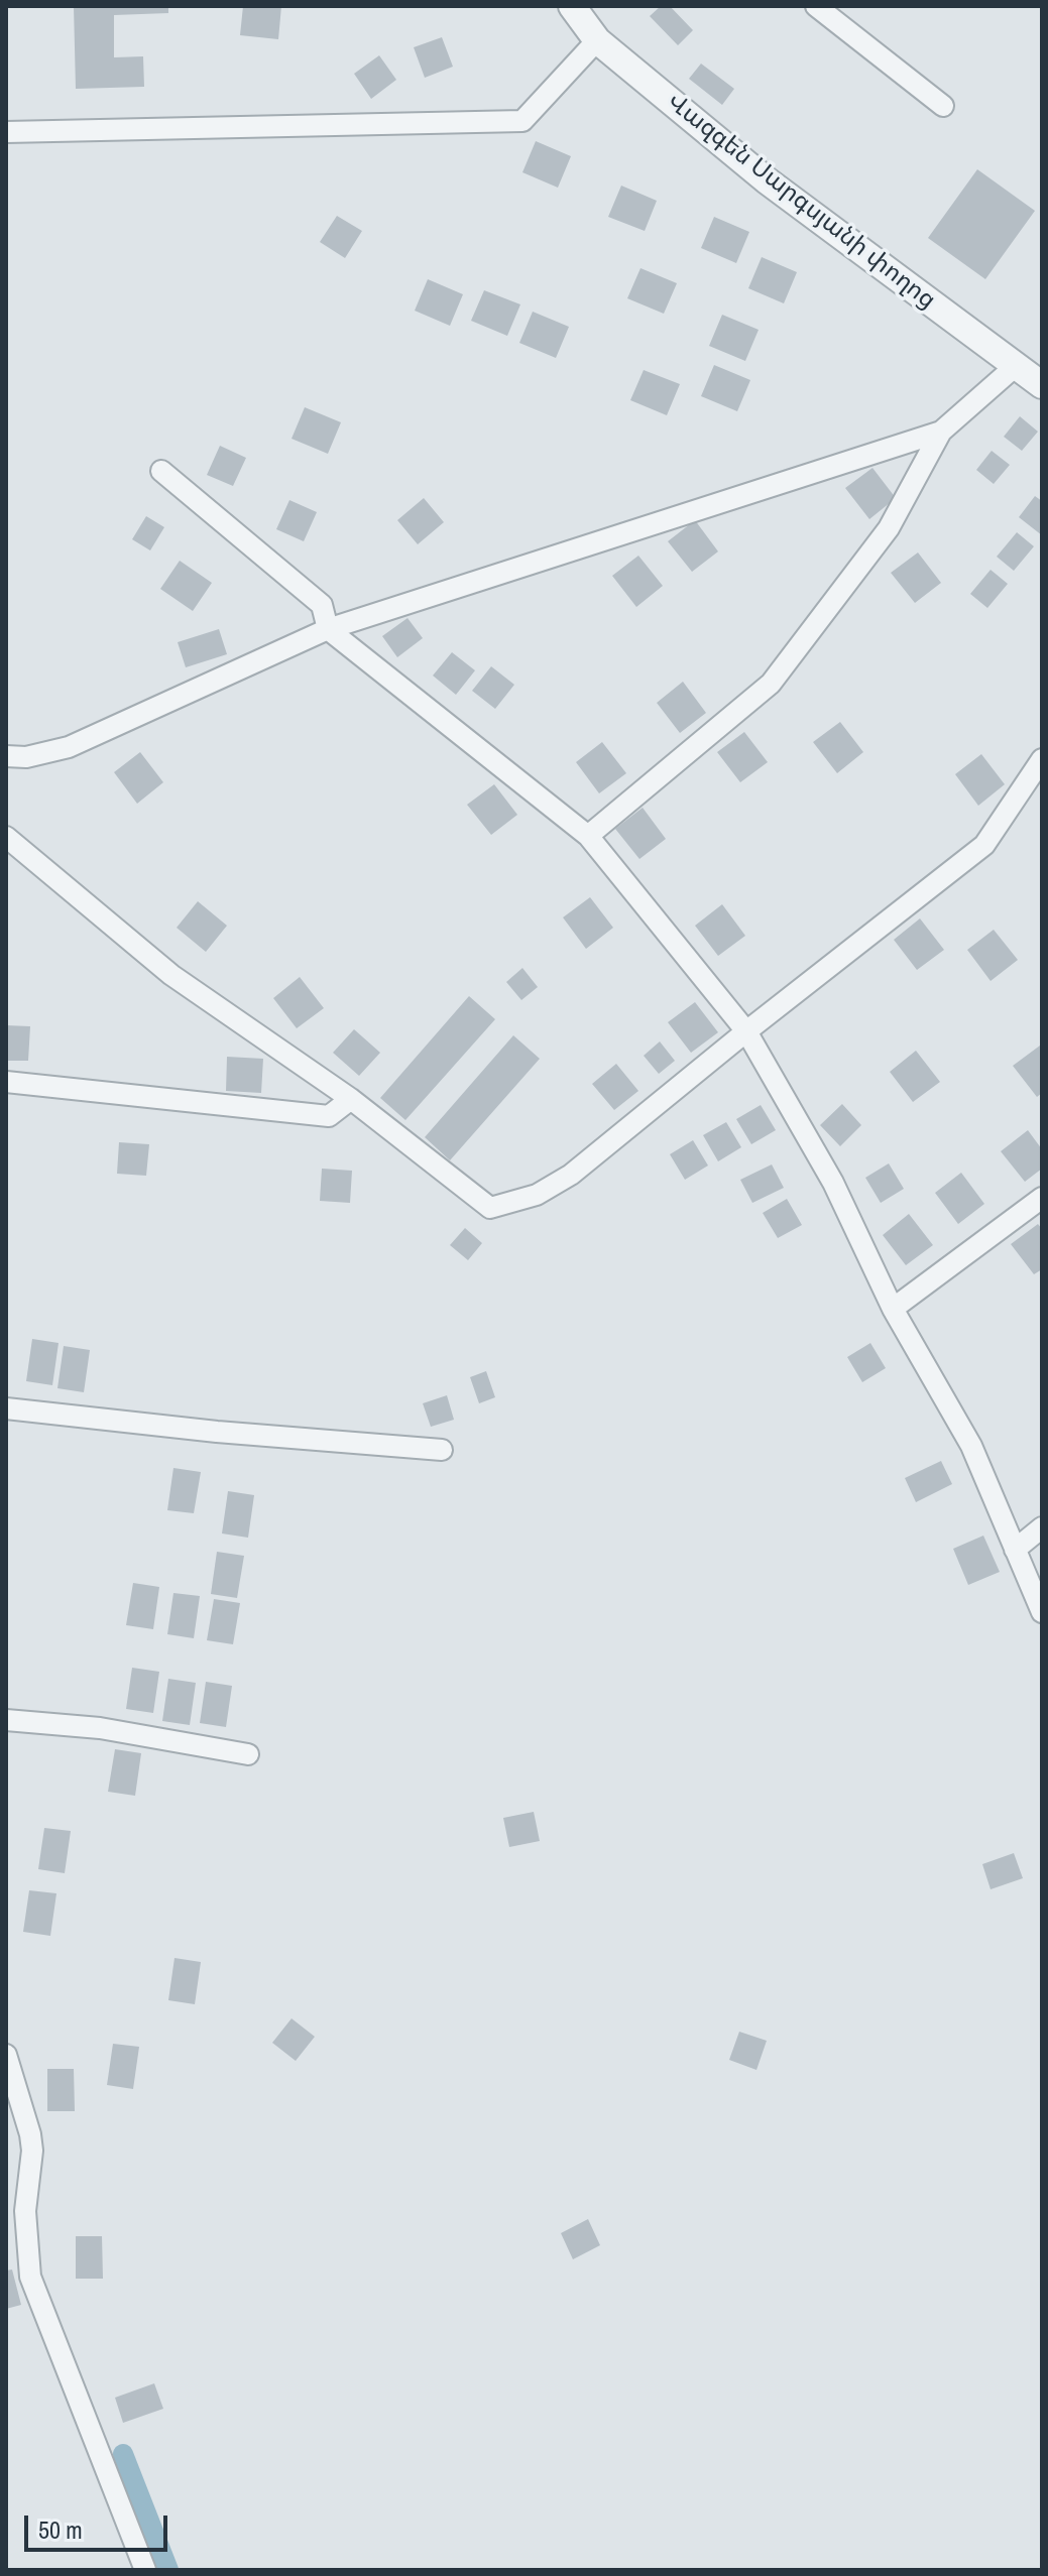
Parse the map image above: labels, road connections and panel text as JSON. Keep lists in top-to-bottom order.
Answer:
{
  "streets": {
    "street": ["Վազգեն Սարգսյանի փողոց"]
  },
  "scale_bar": "50 m"
}
